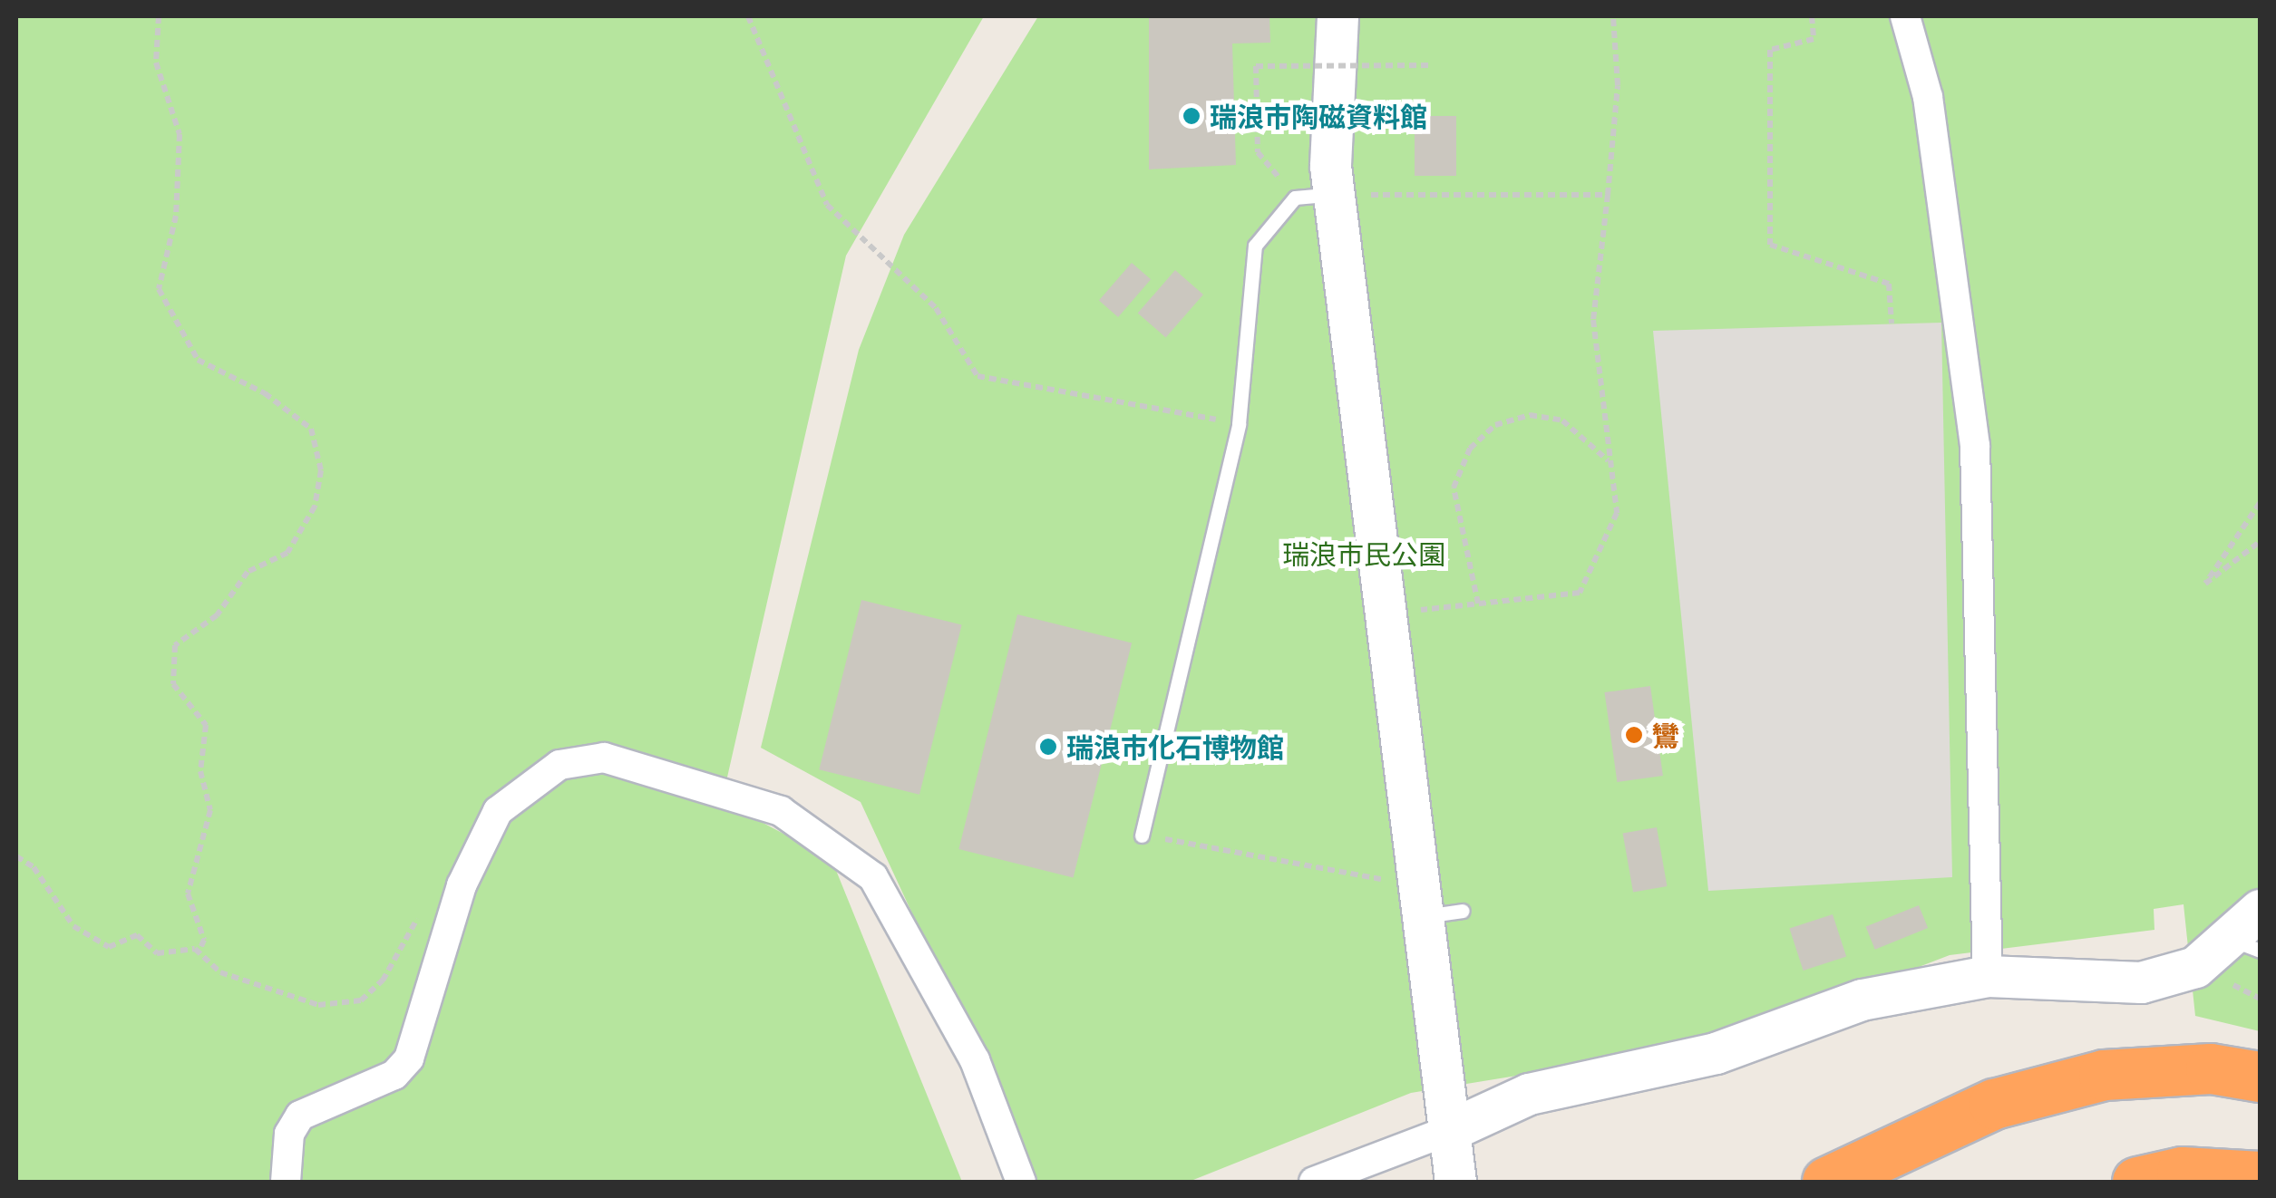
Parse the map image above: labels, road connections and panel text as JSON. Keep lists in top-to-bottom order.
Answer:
{
  "parks": ["瑞浪市民公園"],
  "places": ["瑞浪市陶磁資料館", "鸞", "瑞浪市化石博物館"]
}
